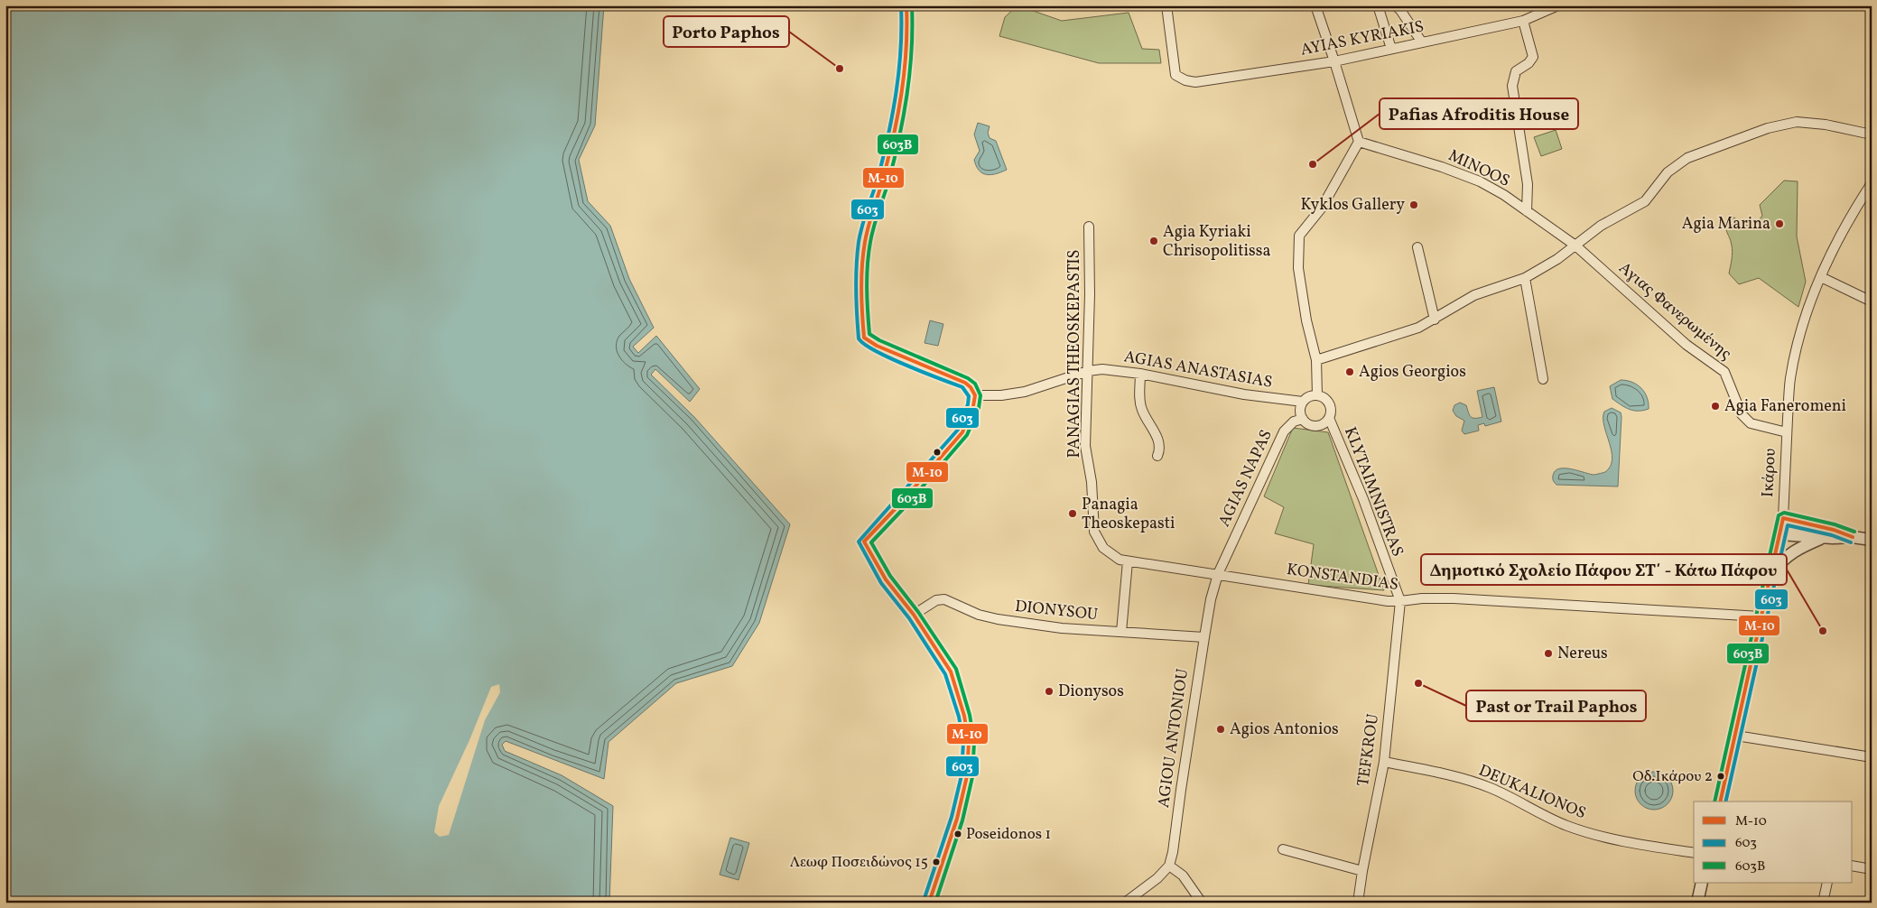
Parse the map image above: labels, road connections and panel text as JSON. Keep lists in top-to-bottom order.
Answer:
{
  "streets": {
    "street": [
      "AYIAS KYRIAKIS",
      "MINOOS",
      "Αγιας Φανερωμένης",
      "PANAGIAS THEOSKEPASTIS",
      "AGIAS ANASTASIAS",
      "Ικάρου",
      "AGIAS NAPAS",
      "KLYTAIMNISTRAS",
      "KONSTANDIAS",
      "DIONYSOU",
      "AGIOU ANTONIOU",
      "TEFKROU",
      "DEUKALIONOS"
    ]
  },
  "crossings": [
    ["MINOOS", "Αγιας Φανερωμένης"],
    ["Αγιας Φανερωμένης", "Ικάρου"],
    ["PANAGIAS THEOSKEPASTIS", "AGIAS ANASTASIAS"],
    ["PANAGIAS THEOSKEPASTIS", "KONSTANDIAS"],
    ["PANAGIAS THEOSKEPASTIS", "AGIOU ANTONIOU"],
    ["AGIAS ANASTASIAS", "AGIAS NAPAS"],
    ["AGIAS ANASTASIAS", "KLYTAIMNISTRAS"],
    ["Ικάρου", "KONSTANDIAS"],
    ["AGIAS NAPAS", "KLYTAIMNISTRAS"],
    ["AGIAS NAPAS", "AGIOU ANTONIOU"],
    ["KLYTAIMNISTRAS", "KONSTANDIAS"],
    ["KLYTAIMNISTRAS", "TEFKROU"],
    ["KONSTANDIAS", "AGIOU ANTONIOU"],
    ["KONSTANDIAS", "TEFKROU"],
    ["DIONYSOU", "AGIOU ANTONIOU"],
    ["TEFKROU", "DEUKALIONOS"]
  ],
  "places": [
    "Porto Paphos",
    "Pafias Afroditis House",
    "Kyklos Gallery",
    "Agia Marina",
    "Agia Kyriaki Chrisopolitissa",
    "Agios Georgios",
    "Agia Faneromeni",
    "Panagia Theoskepasti",
    "Δημοτικό Σχολείο Πάφου ΣΤ΄ - Κάτω Πάφου",
    "Nereus",
    "Past or Trail Paphos",
    "Dionysos",
    "Agios Antonios",
    "Οδ.Ικάρου 2",
    "Poseidonos 1",
    "Λεωφ Ποσειδώνος 15"
  ],
  "lines": ["transit line M-10", "transit line 603", "transit line 603B"],
  "legend": ["M-10", "603", "603B"]
}
